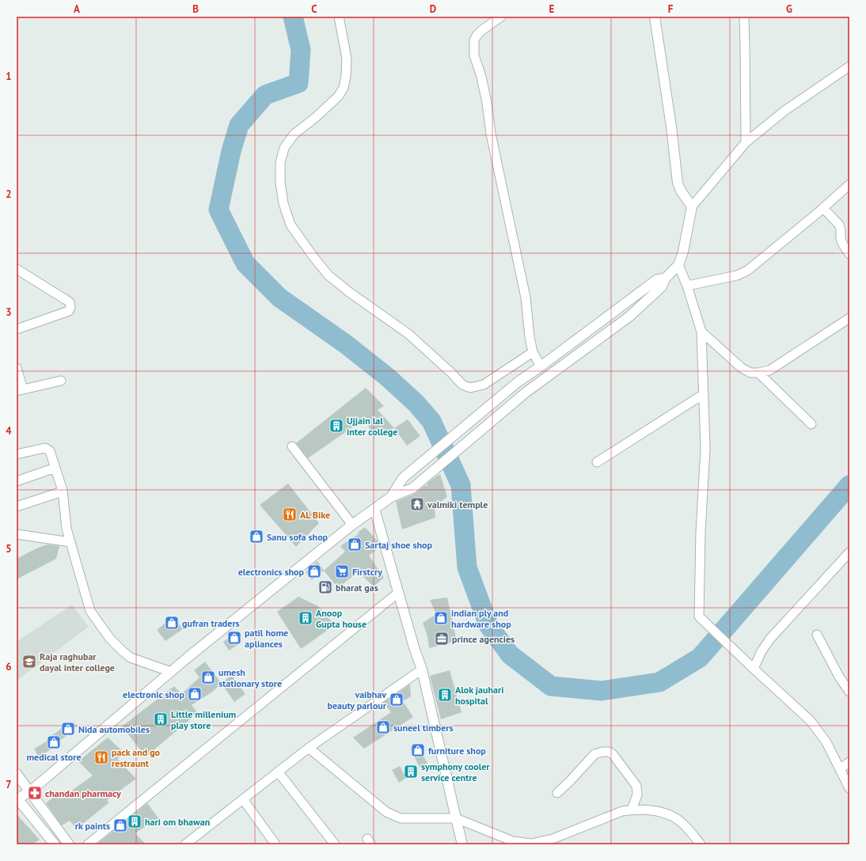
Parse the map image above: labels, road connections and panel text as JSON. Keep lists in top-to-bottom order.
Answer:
{
  "places": {
    "building": [
      "Ujjain lal inter college",
      "Anoop Gupta house",
      "Alok jauhari hospital",
      "Little millenium play store",
      "symphony cooler service centre",
      "hari om bhawan"
    ],
    "temple": ["valmiki temple"],
    "restaurant": ["AL Bike", "pack and go restraunt"],
    "shop": [
      "Sanu sofa shop",
      "Sartaj shoe shop",
      "electronics shop",
      "indian ply and hardware shop",
      "gufran traders",
      "patil home apliances",
      "umesh stationary store",
      "electronic shop",
      "vaibhav beauty parlour",
      "suneel timbers",
      "Nida automobiles",
      "medical store",
      "furniture shop",
      "rk paints"
    ],
    "supermarket": ["Firstcry"],
    "fuel station": ["bharat gas"],
    "office": ["prince agencies"],
    "school or university": ["Raja raghubar dayal inter college"],
    "pharmacy": ["chandan pharmacy"]
  },
  "grid": {
    "columns": [
      "A",
      "B",
      "C",
      "D",
      "E",
      "F",
      "G"
    ],
    "rows": [
      "1",
      "2",
      "3",
      "4",
      "5",
      "6",
      "7"
    ]
  }
}
